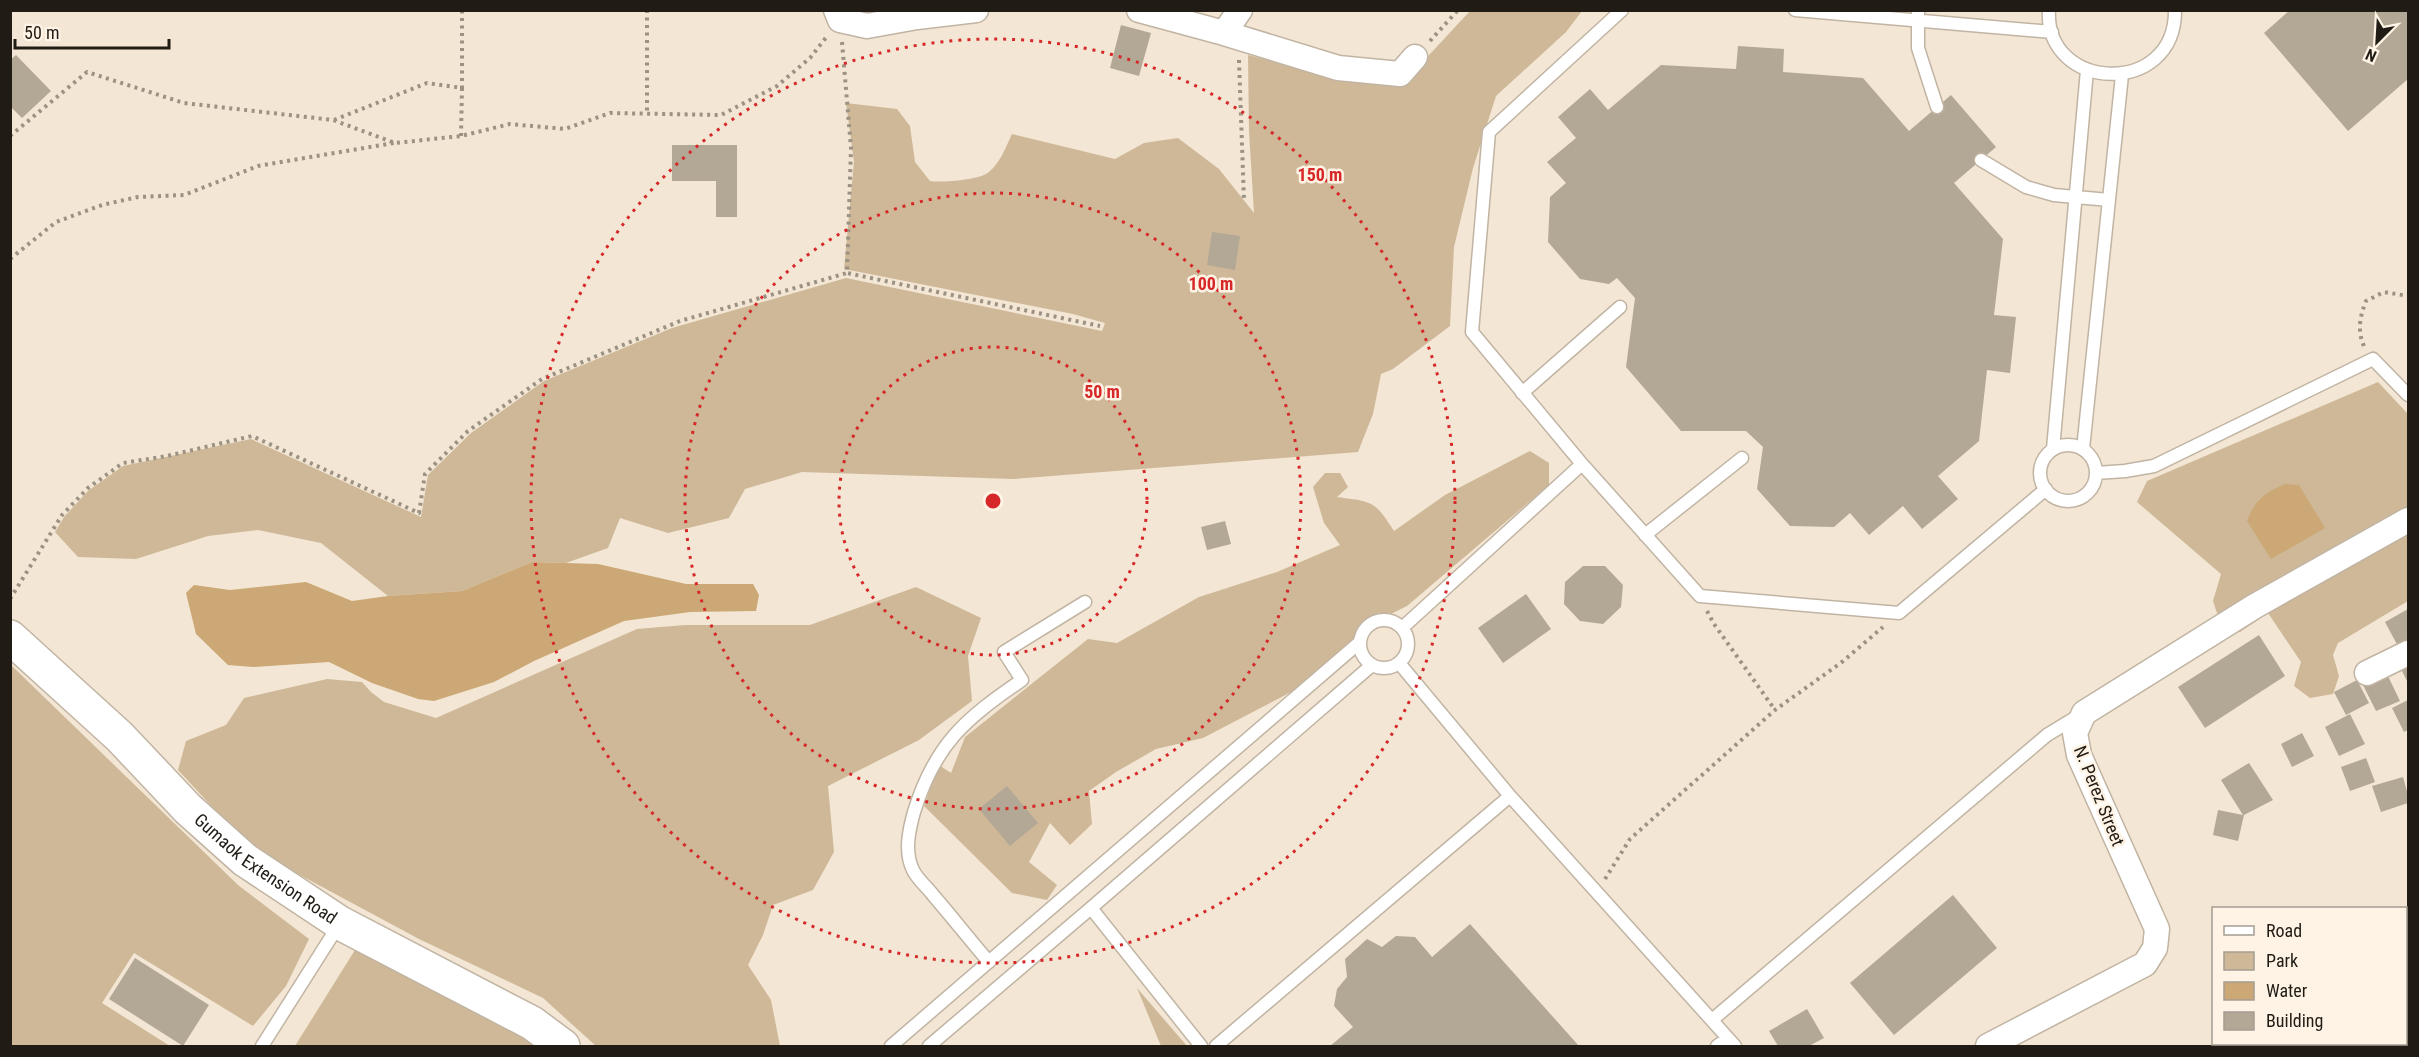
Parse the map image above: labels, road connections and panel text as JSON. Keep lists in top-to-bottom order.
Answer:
{
  "streets": {
    "street": ["N. Perez Street", "Gumaok Extension Road"]
  },
  "legend": [
    "Road",
    "Park",
    "Water",
    "Building"
  ],
  "scale_bar": "50 m",
  "north": "bottom left",
  "rings": ["150 m", "100 m", "50 m"]
}
